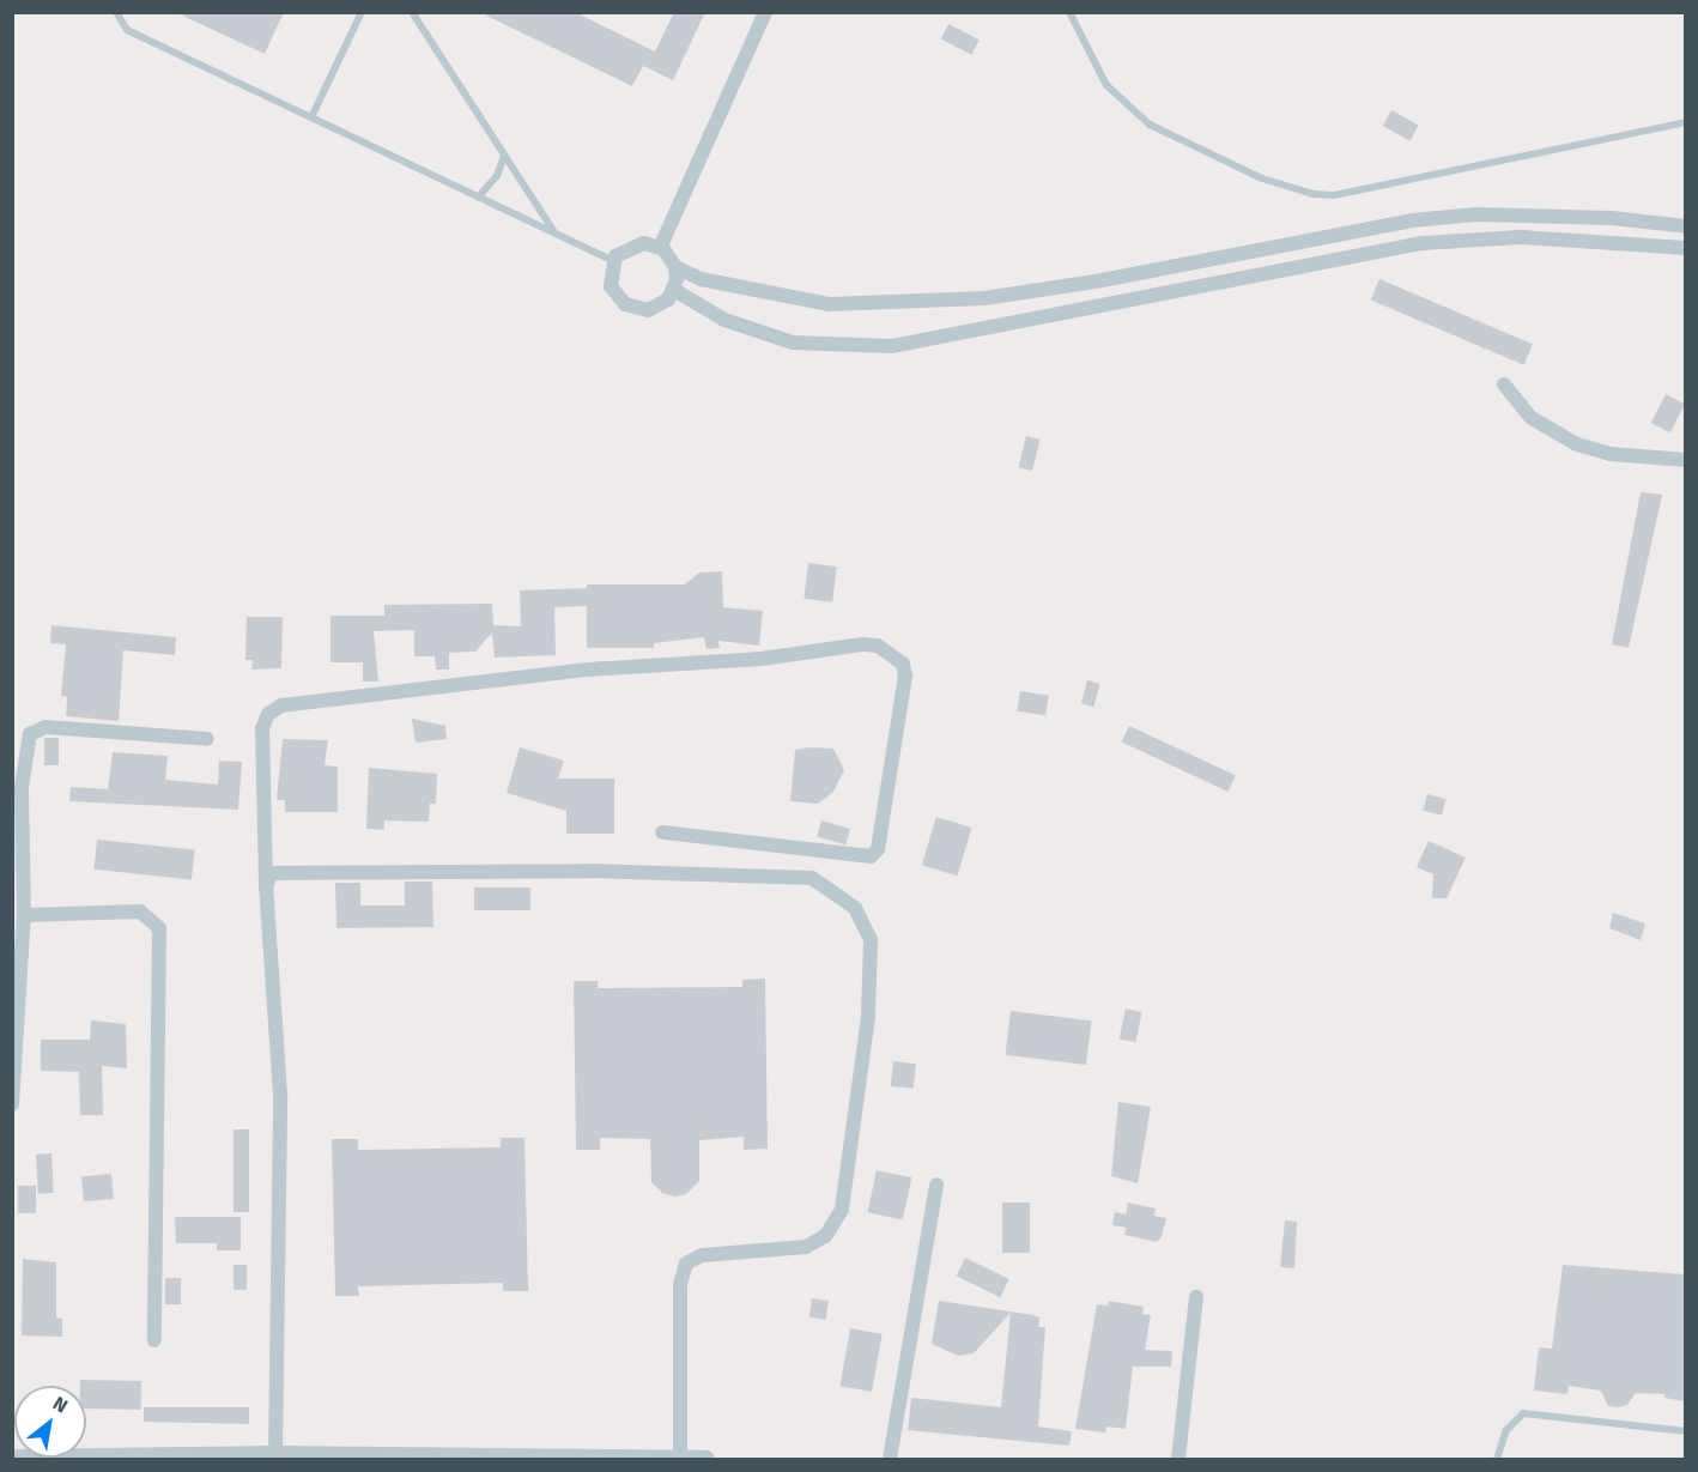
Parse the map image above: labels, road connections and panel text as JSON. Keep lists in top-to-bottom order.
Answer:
{
  "north": "top right"
}
